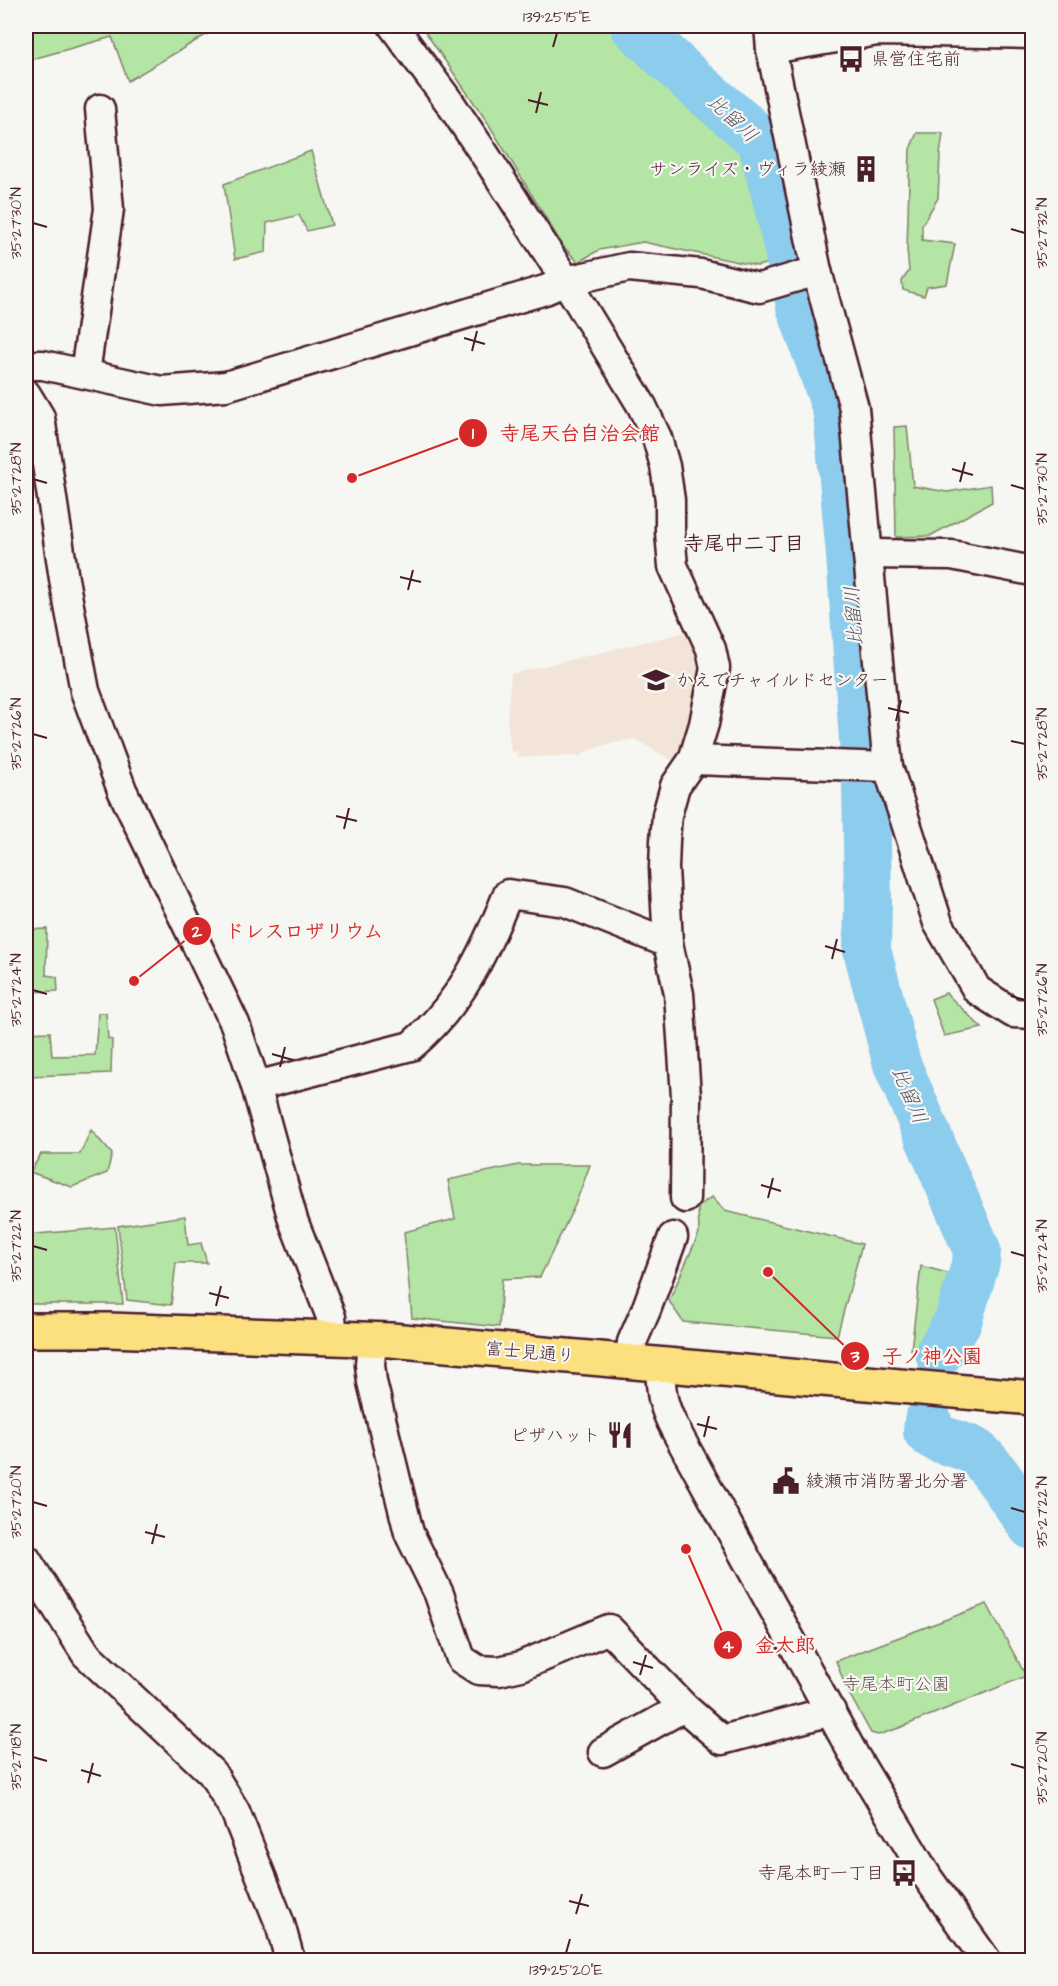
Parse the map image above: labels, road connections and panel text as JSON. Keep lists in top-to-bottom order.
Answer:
{
  "streets": {
    "main road": ["富士見通り"]
  },
  "districts": ["寺尾中二丁目"],
  "water": ["比留川"],
  "parks": ["寺尾本町公園"],
  "places": {
    "bus stop": ["県営住宅前", "寺尾本町一丁目"],
    "building": ["サンライズ・ヴィラ綾瀬"],
    "other": [
      "寺尾天台自治会館",
      "ドレスロザリウム",
      "子ノ神公園",
      "金太郎"
    ],
    "school or university": ["かえでチャイルドセンター"],
    "restaurant": ["ピザハット"],
    "public building": ["綾瀬市消防署北分署"]
  },
  "coordinates": [
    "139°25'15\"E",
    "35°27'30\"N",
    "35°27'32\"N",
    "35°27'28\"N",
    "35°27'26\"N",
    "35°27'24\"N",
    "35°27'22\"N",
    "35°27'20\"N",
    "35°27'18\"N",
    "139°25'20\"E"
  ]
}
